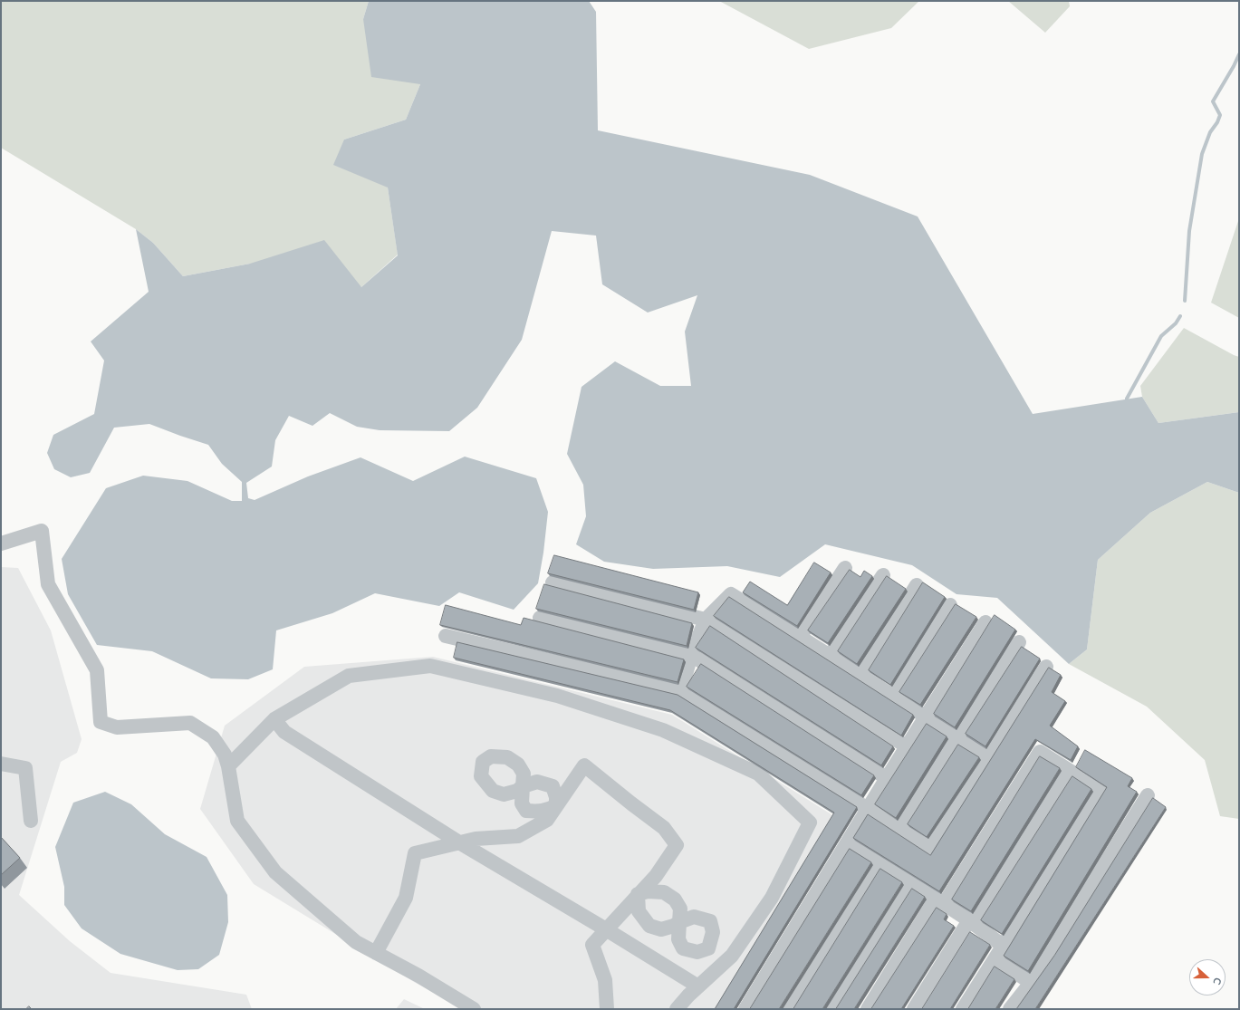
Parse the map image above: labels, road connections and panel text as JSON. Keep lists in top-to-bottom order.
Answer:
{
  "north": "right"
}
